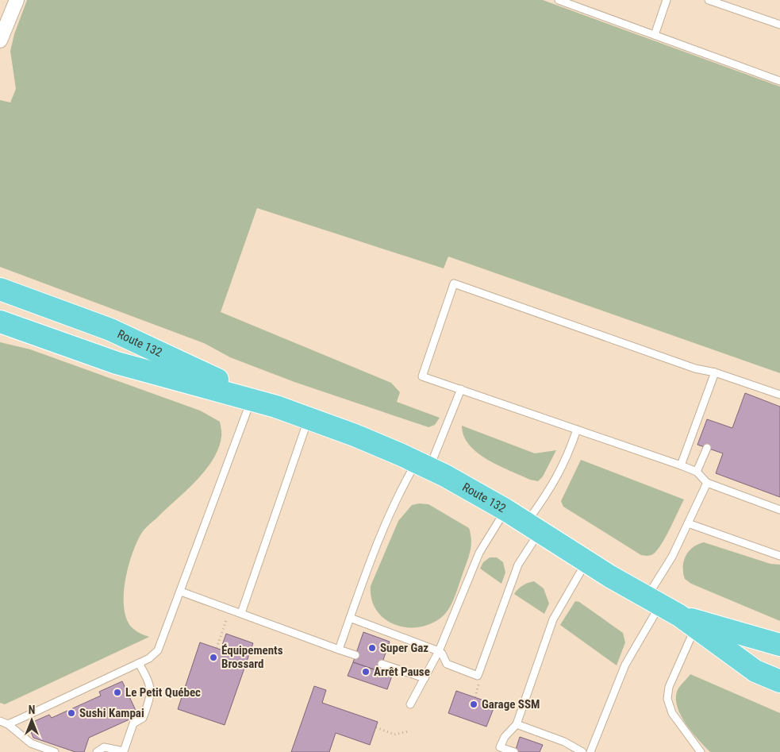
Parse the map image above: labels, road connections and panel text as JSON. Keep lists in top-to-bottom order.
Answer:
{
  "streets": {
    "highway": ["Route 132"]
  },
  "places": [
    "Super Gaz",
    "Équipements Brossard",
    "Arrêt Pause",
    "Le Petit Québec",
    "Garage SSM",
    "Sushi Kampai"
  ],
  "north": "top"
}
